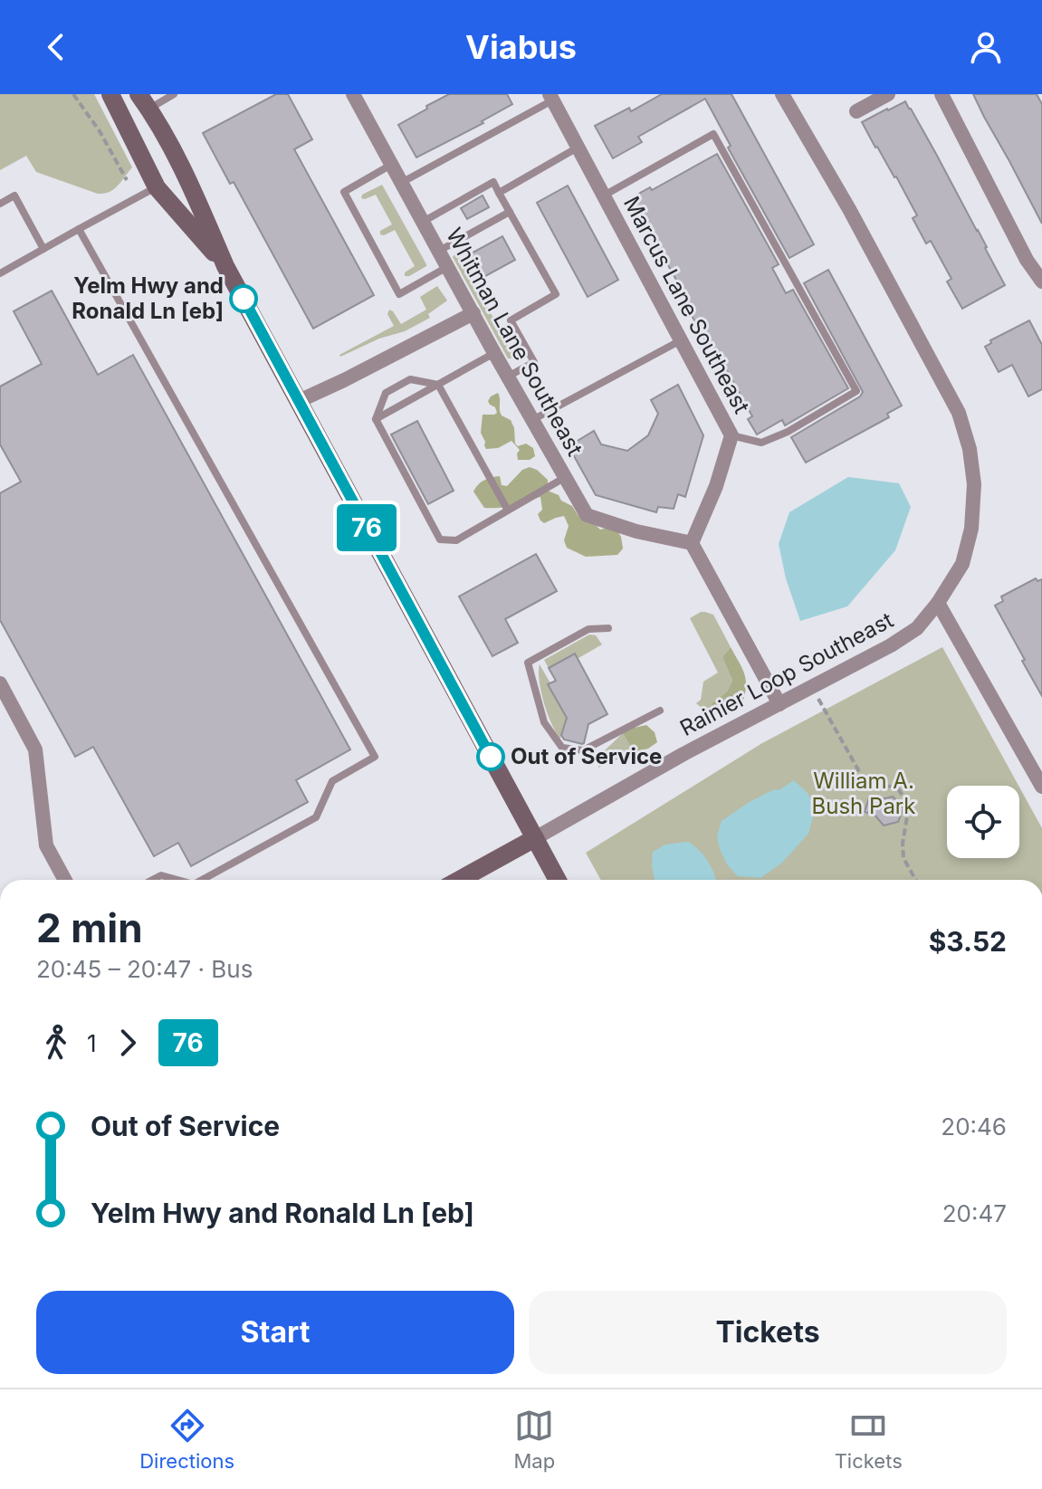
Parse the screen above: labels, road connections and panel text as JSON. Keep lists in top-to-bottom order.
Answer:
{
  "streets": {
    "street": ["Marcus Lane Southeast", "Whitman Lane Southeast", "Rainier Loop Southeast"]
  },
  "crossings": [
    ["Marcus Lane Southeast", "Whitman Lane Southeast"]
  ],
  "parks": ["William A. Bush Park"],
  "places": ["Yelm Hwy and Ronald Ln [eb]", "Out of Service"],
  "lines": ["bus line 76"],
  "page": {
    "header": "Viabus",
    "on_map": "76",
    "heading": ["2 min", "20:45 – 20:47 · Bus", "$3.52"],
    "legs": ["1", "76"],
    "list": [
      {
        "name": "Out of Service",
        "value": "20:46"
      },
      {
        "name": "Yelm Hwy and Ronald Ln [eb]",
        "value": "20:47"
      }
    ],
    "buttons": ["Start", "Tickets"],
    "tabs": ["Directions", "Map", "Tickets"]
  }
}
